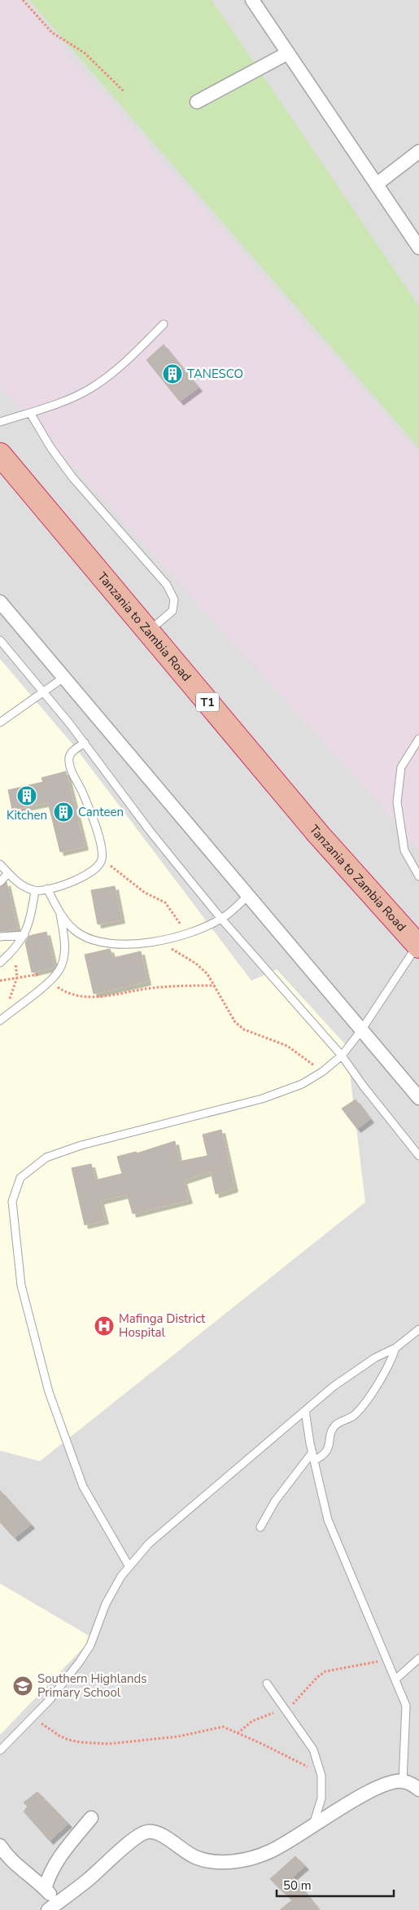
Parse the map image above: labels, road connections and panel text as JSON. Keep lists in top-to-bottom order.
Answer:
{
  "streets": {
    "highway": ["Tanzania to Zambia Road", "T1"]
  },
  "places": {
    "building": ["TANESCO", "Kitchen", "Canteen"],
    "hospital": ["Mafinga District Hospital"],
    "school or university": ["Southern Highlands Primary School"]
  },
  "scale_bar": "50 m"
}
